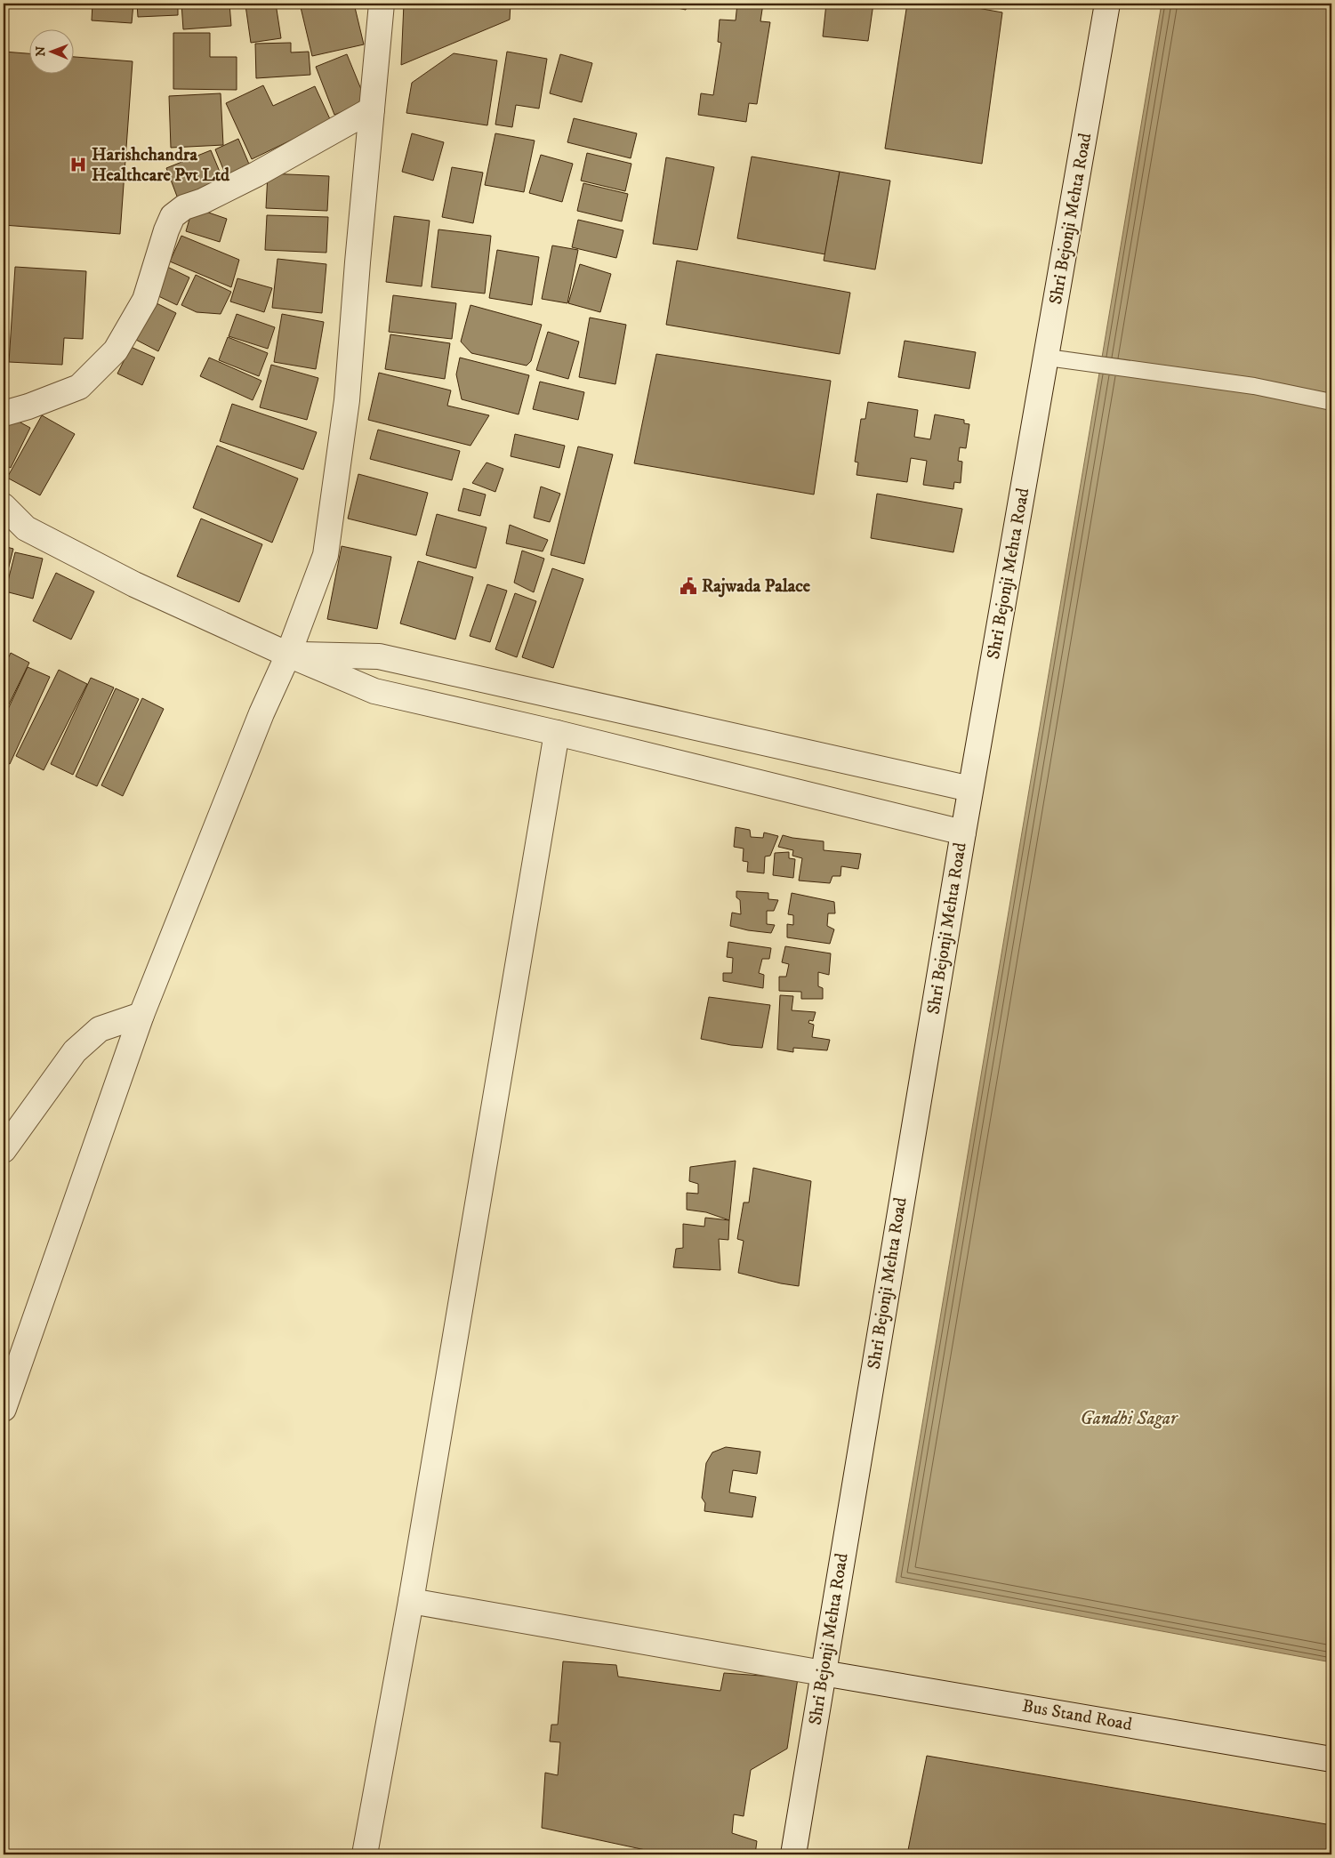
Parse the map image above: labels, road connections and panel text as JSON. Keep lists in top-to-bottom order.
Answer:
{
  "streets": {
    "street": ["Shri Bejonji Mehta Road", "Bus Stand Road"]
  },
  "crossings": [
    ["Shri Bejonji Mehta Road", "Bus Stand Road"]
  ],
  "water": ["Gandhi Sagar"],
  "places": {
    "hospital": ["Harishchandra Healthcare Pvt Ltd"],
    "public building": ["Rajwada Palace"]
  },
  "north": "left"
}
